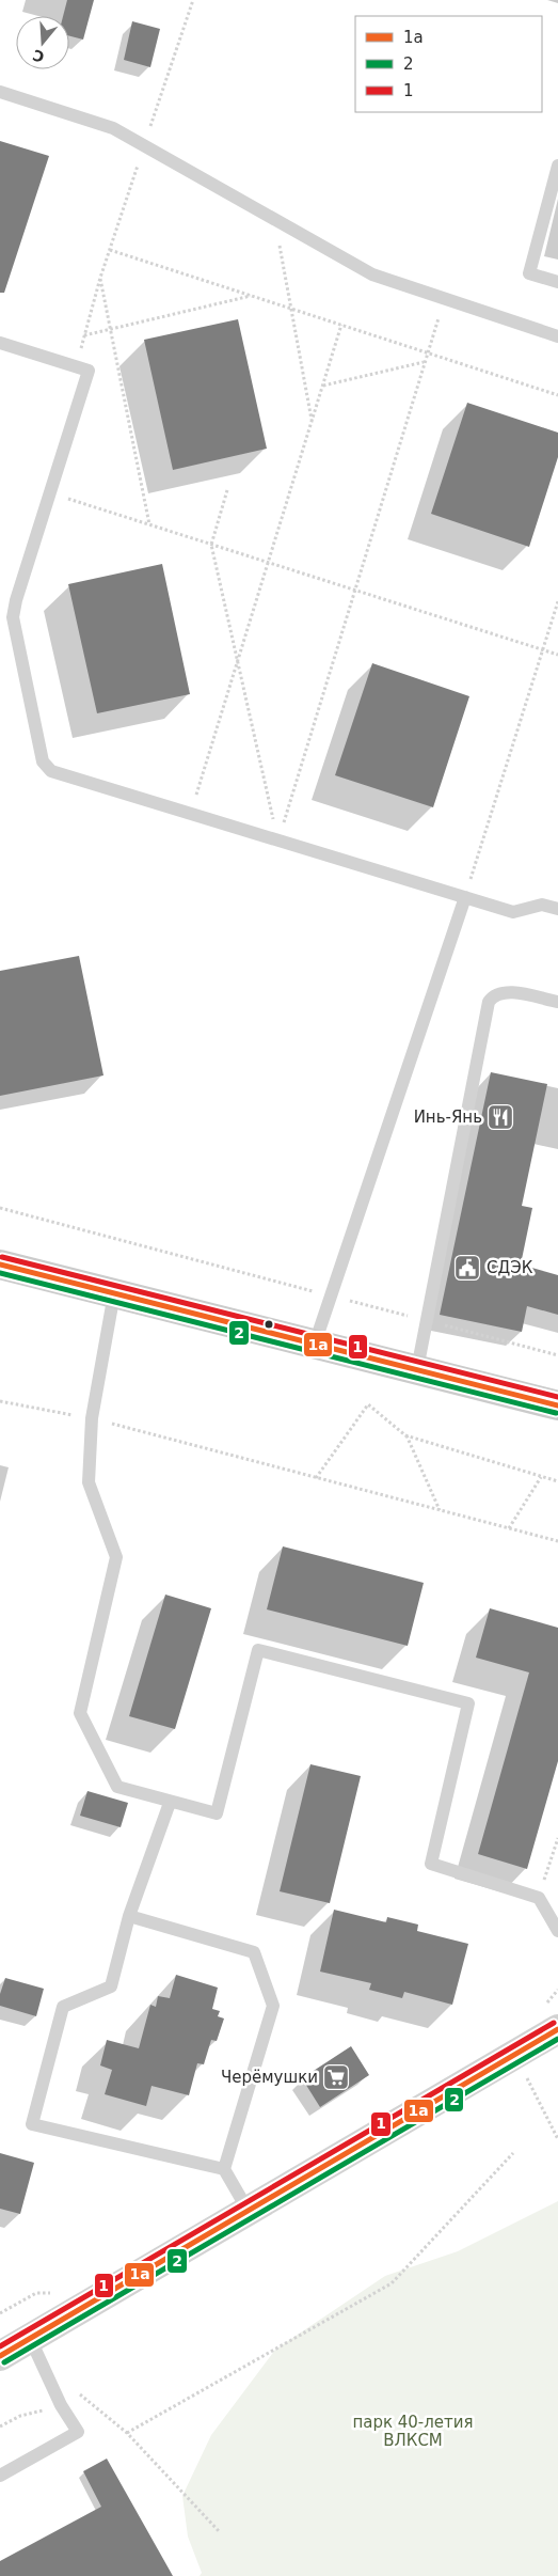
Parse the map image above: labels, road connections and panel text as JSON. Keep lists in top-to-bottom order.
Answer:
{
  "parks": ["парк 40-летия ВЛКСМ"],
  "places": {
    "restaurant": ["Инь-Янь"],
    "public building": ["СДЭК"],
    "supermarket": ["Черёмушки"]
  },
  "lines": ["transit line 1", "transit line 1а", "transit line 2"],
  "legend": ["1а", "2", "1"],
  "north": "bottom"
}
